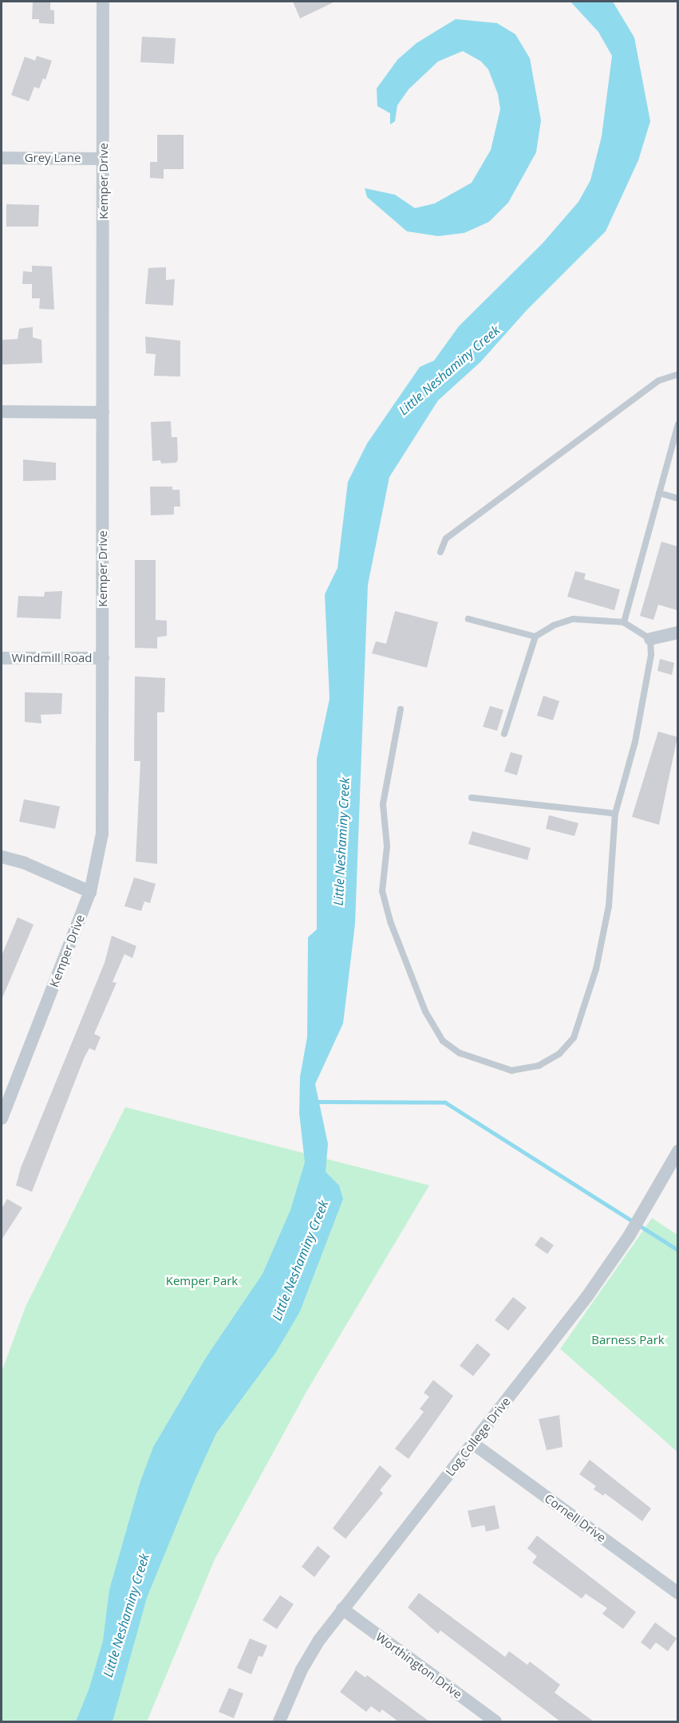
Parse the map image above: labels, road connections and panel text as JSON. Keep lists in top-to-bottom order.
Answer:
{
  "streets": {
    "street": [
      "Grey Lane",
      "Kemper Drive",
      "Windmill Road",
      "Log College Drive",
      "Cornell Drive",
      "Worthington Drive"
    ]
  },
  "crossings": [
    ["Grey Lane", "Kemper Drive"],
    ["Kemper Drive", "Windmill Road"],
    ["Log College Drive", "Cornell Drive"],
    ["Log College Drive", "Worthington Drive"]
  ],
  "water": ["Little Neshaminy Creek"],
  "parks": ["Kemper Park", "Barness Park"]
}
